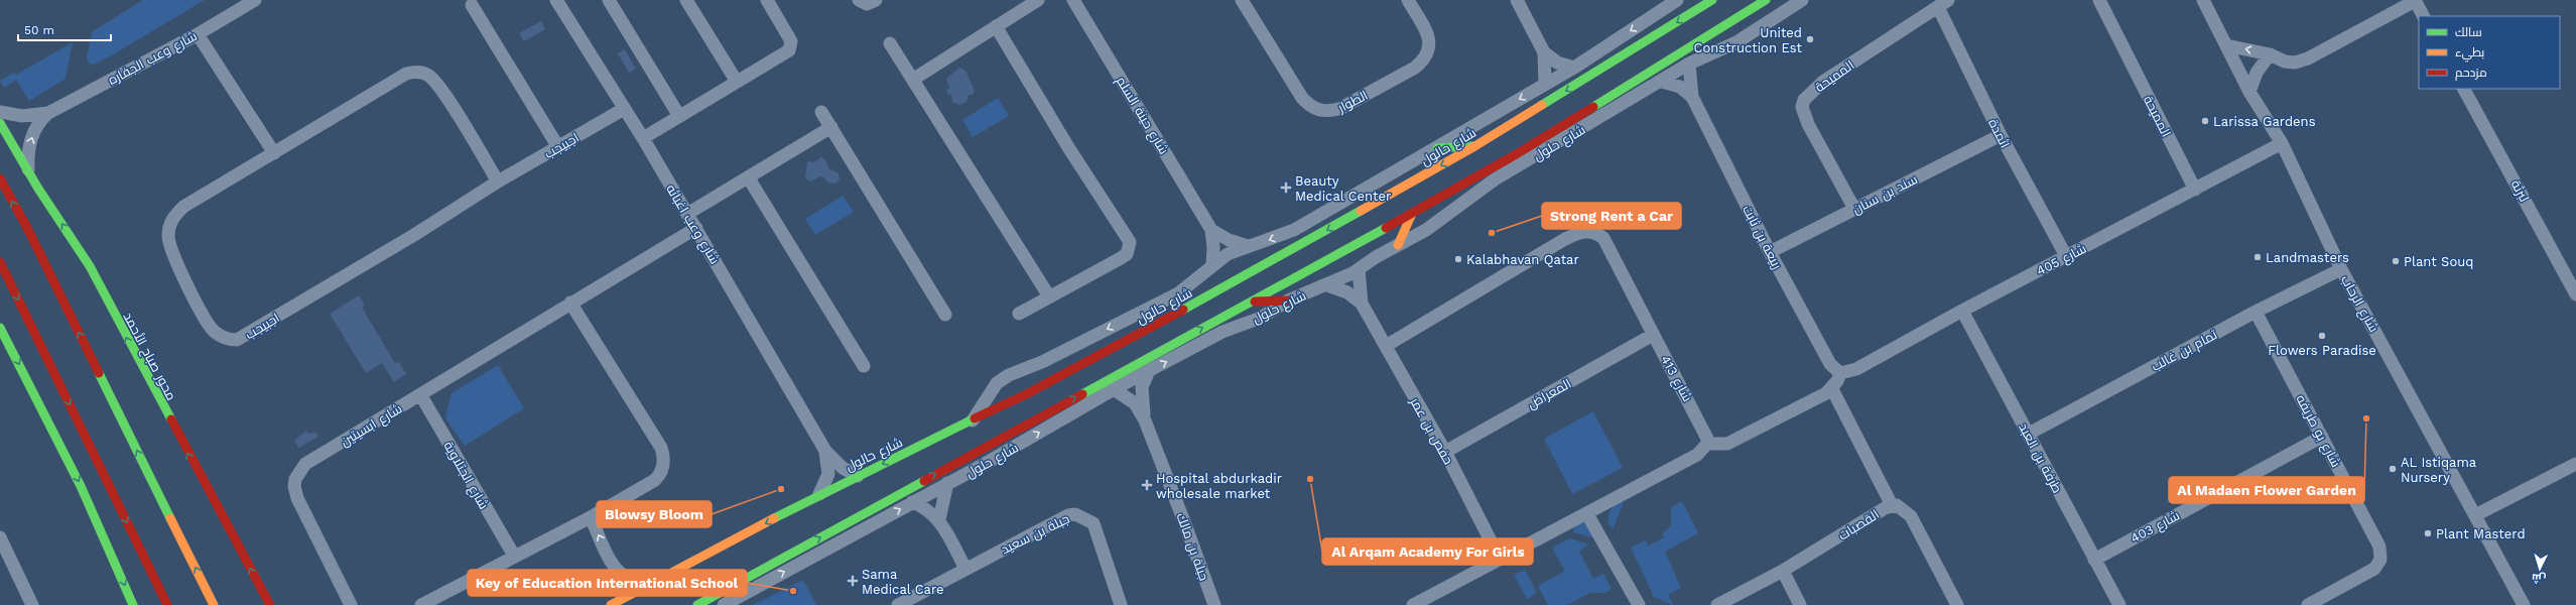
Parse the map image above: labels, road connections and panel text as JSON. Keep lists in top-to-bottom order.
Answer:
{
  "streets": {
    "main road": ["شارع حالول", "محور صباح الأحمد"],
    "street": [
      "شارع وعب الجفاره",
      "المميحة",
      "الطوار",
      "شارع حينة السلم",
      "اثمدة",
      "شارع حلول",
      "اجبيجب",
      "لبرثة",
      "سند بن سنان",
      "شارع وعب اغباثه",
      "ربيعة بن ثابت",
      "شارع 405",
      "شارع الرحاب",
      "تمام بن غالب",
      "شارع 413",
      "المعراض",
      "شارع ابسيتين",
      "حفص بن عمر",
      "شارع بو طريفه",
      "طرفة بن العبد",
      "شارع الجتلاوية",
      "القصبات",
      "شارع 403",
      "جبلة بن سعيد",
      "جبلة بن مالك"
    ]
  },
  "crossings": [
    ["شارع وعب الجفاره", "محور صباح الأحمد"],
    ["المميحة", "اثمدة"],
    ["المميحة", "سند بن سنان"],
    ["المميحة", "شارع 405"],
    ["اثمدة", "سند بن سنان"],
    ["اثمدة", "شارع 405"],
    ["شارع حلول", "ربيعة بن ثابت"],
    ["شارع حلول", "حفص بن عمر"],
    ["شارع حلول", "جبلة بن مالك"],
    ["اجبيجب", "شارع وعب اغباثه"],
    ["شارع حالول", "شارع وعب اغباثه"],
    ["سند بن سنان", "ربيعة بن ثابت"],
    ["شارع وعب اغباثه", "شارع ابسيتين"],
    ["ربيعة بن ثابت", "شارع 405"],
    ["شارع 405", "شارع الرحاب"],
    ["شارع 405", "طرفة بن العبد"],
    ["شارع الرحاب", "تمام بن غالب"],
    ["تمام بن غالب", "شارع بو طريفه"],
    ["تمام بن غالب", "طرفة بن العبد"],
    ["شارع 413", "المعراض"],
    ["شارع 413", "حفص بن عمر"],
    ["المعراض", "حفص بن عمر"],
    ["شارع ابسيتين", "شارع الجتلاوية"],
    ["شارع بو طريفه", "شارع 403"],
    ["طرفة بن العبد", "شارع 403"]
  ],
  "places": {
    "other": [
      "United Construction Est",
      "Larissa Gardens",
      "Strong Rent a Car",
      "Landmasters",
      "Kalabhavan Qatar",
      "Plant Souq",
      "Flowers Paradise",
      "Al Madaen Flower Garden",
      "AL Istiqama Nursery",
      "Al Arqam Academy For Girls",
      "Blowsy Bloom",
      "Plant Masterd",
      "Key of Education International School"
    ],
    "health": ["Beauty Medical Center", "Hospital abdurkadir wholesale market", "Sama Medical Care"]
  },
  "legend": ["سالك", "بطيء", "مزدحم"],
  "scale_bar": "50 m",
  "north": "bottom"
}
